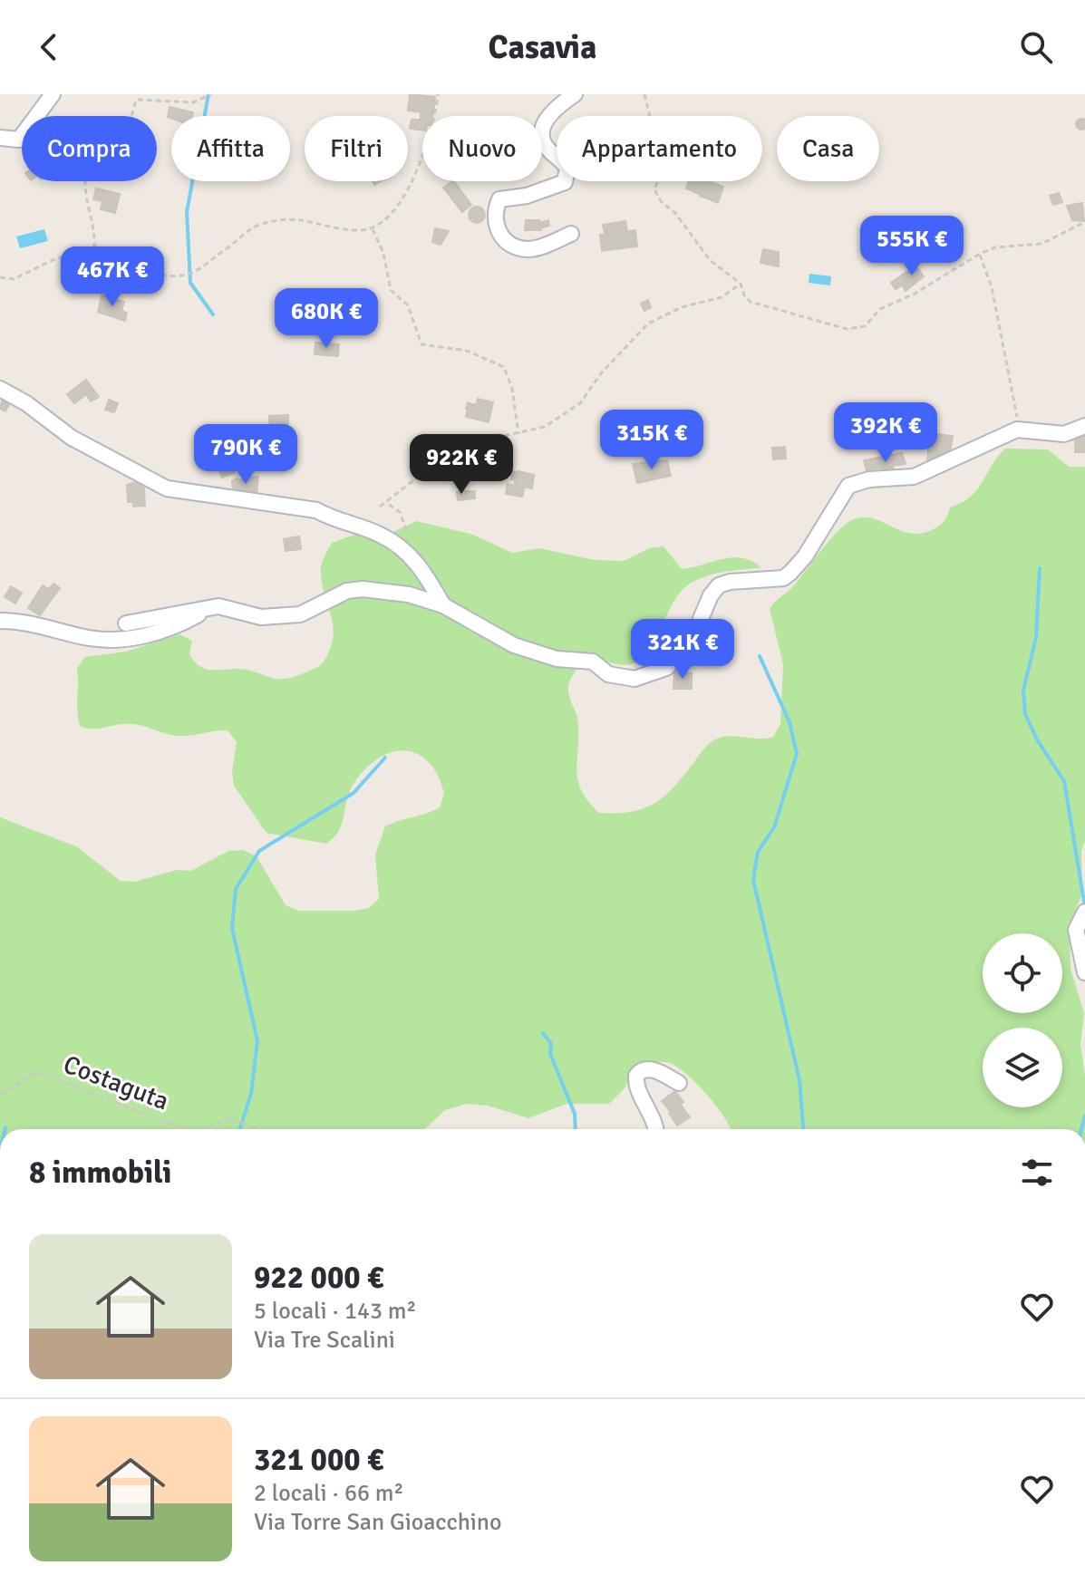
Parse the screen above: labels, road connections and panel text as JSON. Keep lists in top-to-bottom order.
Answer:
{
  "streets": {
    "path": ["Costaguta"]
  },
  "page": {
    "header": "Casavia",
    "chip": [
      "Compra",
      "Affitta",
      "Filtri",
      "Nuovo",
      "Appartamento",
      "Casa"
    ],
    "price": [
      "555K €",
      "467K €",
      "680K €",
      "392K €",
      "315K €",
      "790K €",
      "922K €",
      "321K €"
    ],
    "heading": "8 immobili",
    "list": [
      {
        "name": "922 000 €",
        "note": "5 locali · 143 m² · Via Tre Scalini"
      },
      {
        "name": "321 000 €",
        "note": "2 locali · 66 m² · Via Torre San Gioacchino"
      }
    ]
  }
}
